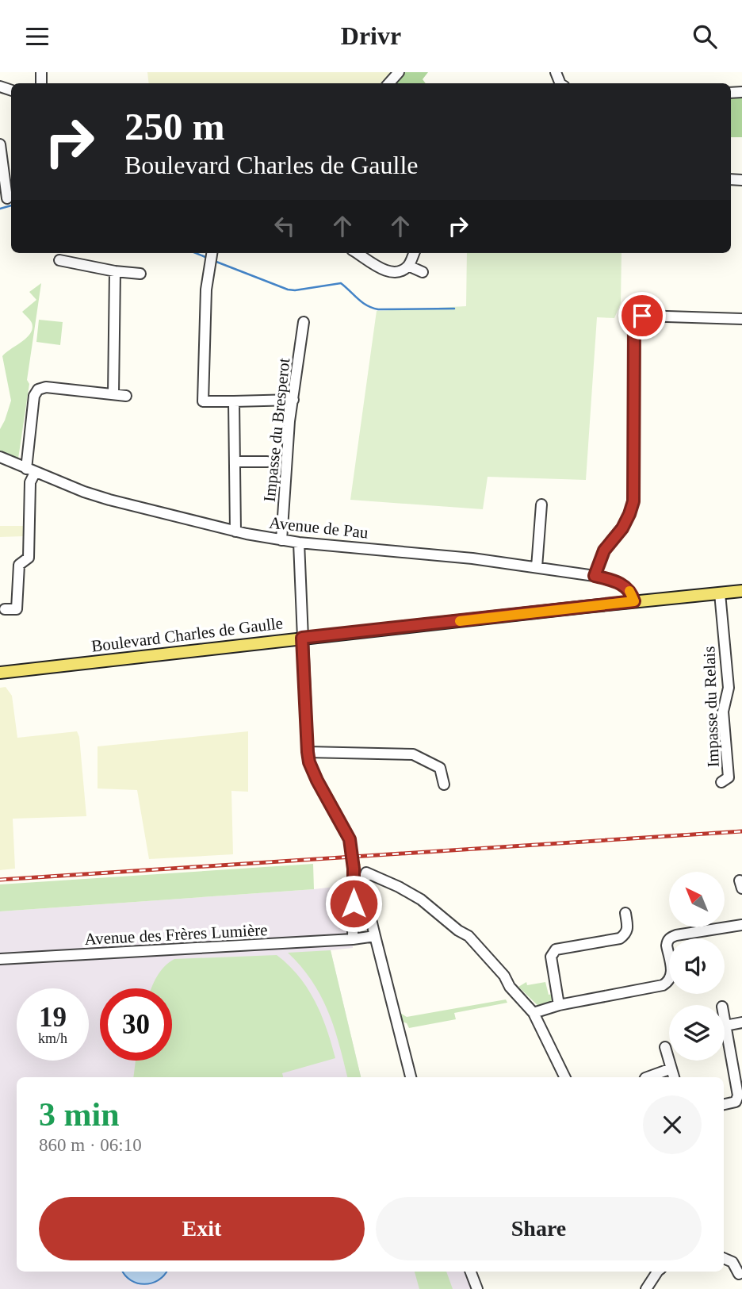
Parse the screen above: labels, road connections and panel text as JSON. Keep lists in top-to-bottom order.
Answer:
{
  "streets": {
    "main road": ["Boulevard Charles de Gaulle"],
    "street": [
      "Impasse du Bresperot",
      "Avenue de Pau",
      "Impasse du Relais",
      "Avenue des Frères Lumière"
    ]
  },
  "crossings": [
    ["Impasse du Bresperot", "Avenue de Pau"],
    ["Avenue de Pau", "Boulevard Charles de Gaulle"],
    ["Boulevard Charles de Gaulle", "Impasse du Relais"]
  ],
  "north": "top left",
  "page": {
    "header": "Drivr",
    "turn": ["250 m", "Boulevard Charles de Gaulle"],
    "speed": "19 km/h",
    "limit": "30",
    "heading": ["3 min", "860 m · 06:10"],
    "buttons": ["Exit", "Share"]
  }
}
